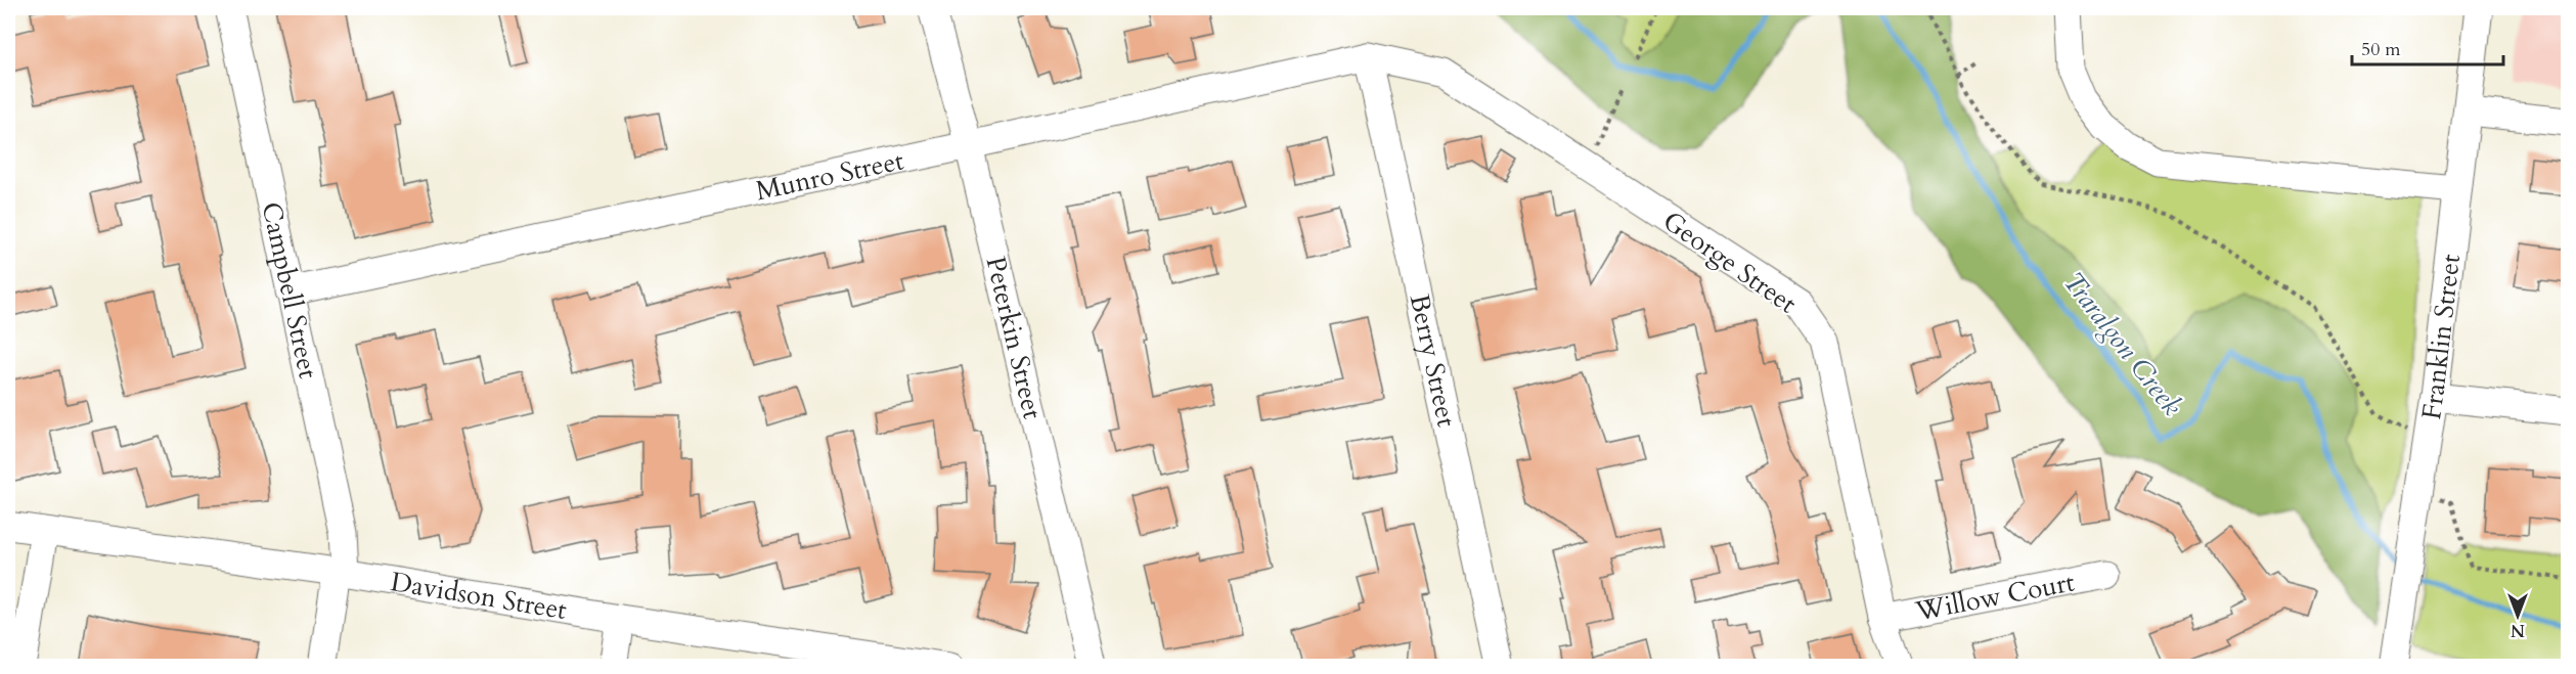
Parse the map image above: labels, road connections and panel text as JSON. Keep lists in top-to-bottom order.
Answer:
{
  "streets": {
    "street": [
      "Munro Street",
      "George Street",
      "Campbell Street",
      "Peterkin Street",
      "Franklin Street",
      "Berry Street",
      "Davidson Street",
      "Willow Court"
    ]
  },
  "crossings": [
    ["Munro Street", "George Street"],
    ["Munro Street", "Campbell Street"],
    ["Munro Street", "Peterkin Street"],
    ["Munro Street", "Berry Street"],
    ["George Street", "Berry Street"],
    ["George Street", "Willow Court"],
    ["Campbell Street", "Davidson Street"]
  ],
  "water": ["Traralgon Creek"],
  "scale_bar": "50 m",
  "north": "bottom"
}
